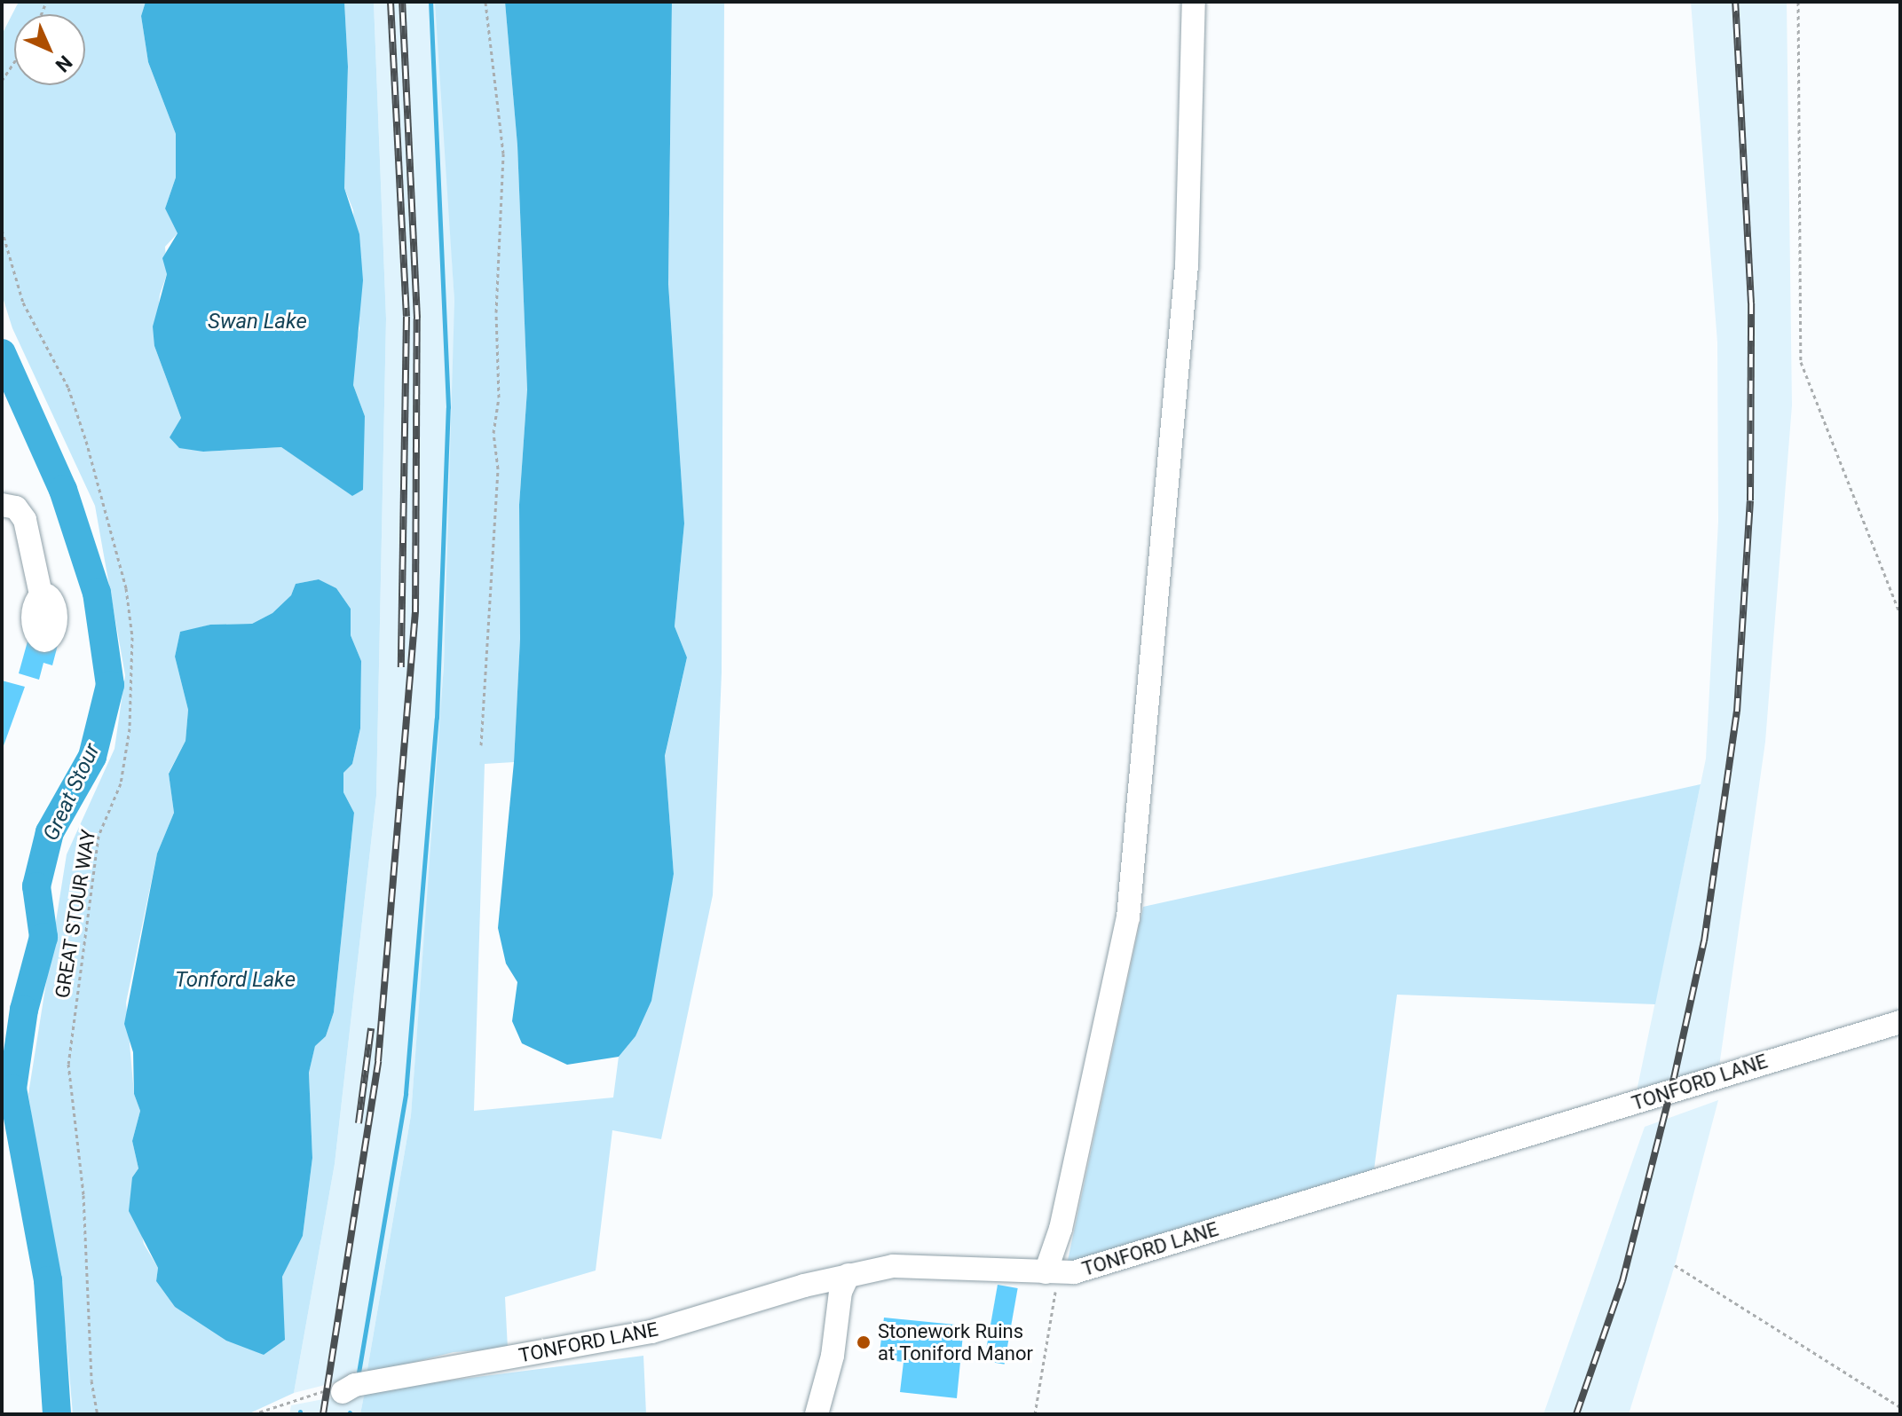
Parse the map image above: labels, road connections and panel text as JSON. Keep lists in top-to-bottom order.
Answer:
{
  "streets": {
    "street": ["TONFORD LANE"],
    "path": ["GREAT STOUR WAY"]
  },
  "water": ["Swan Lake", "Great Stour", "Tonford Lake"],
  "places": ["Stonework Ruins at Toniford Manor"],
  "north": "bottom right"
}
